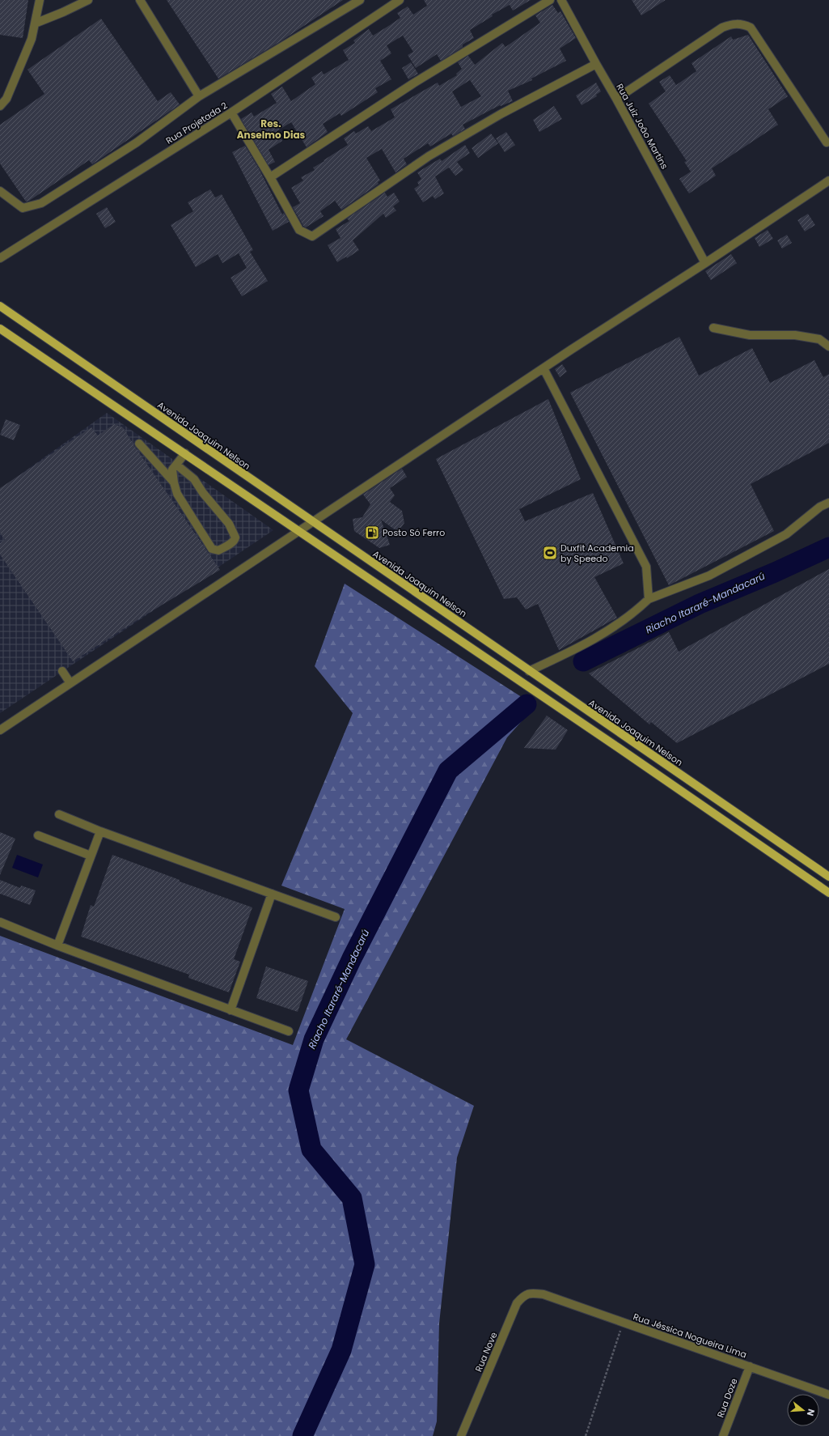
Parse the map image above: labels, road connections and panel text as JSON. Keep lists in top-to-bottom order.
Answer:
{
  "streets": {
    "main road": ["Avenida Joaquim Nelson"],
    "street": [
      "Rua Projetada 2",
      "Rua Juiz João Martins",
      "Rua Jéssica Nogueira Lima",
      "Rua Nove",
      "Rua Doze"
    ]
  },
  "crossings": [
    ["Rua Jéssica Nogueira Lima", "Rua Nove"],
    ["Rua Jéssica Nogueira Lima", "Rua Doze"]
  ],
  "districts": ["Res. Anselmo Dias"],
  "water": ["Riacho Itararé-Mandacarú"],
  "places": {
    "fuel station": ["Posto Só Ferro"],
    "sports": ["Duxfit Academia by Speedo"]
  },
  "north": "right"
}
